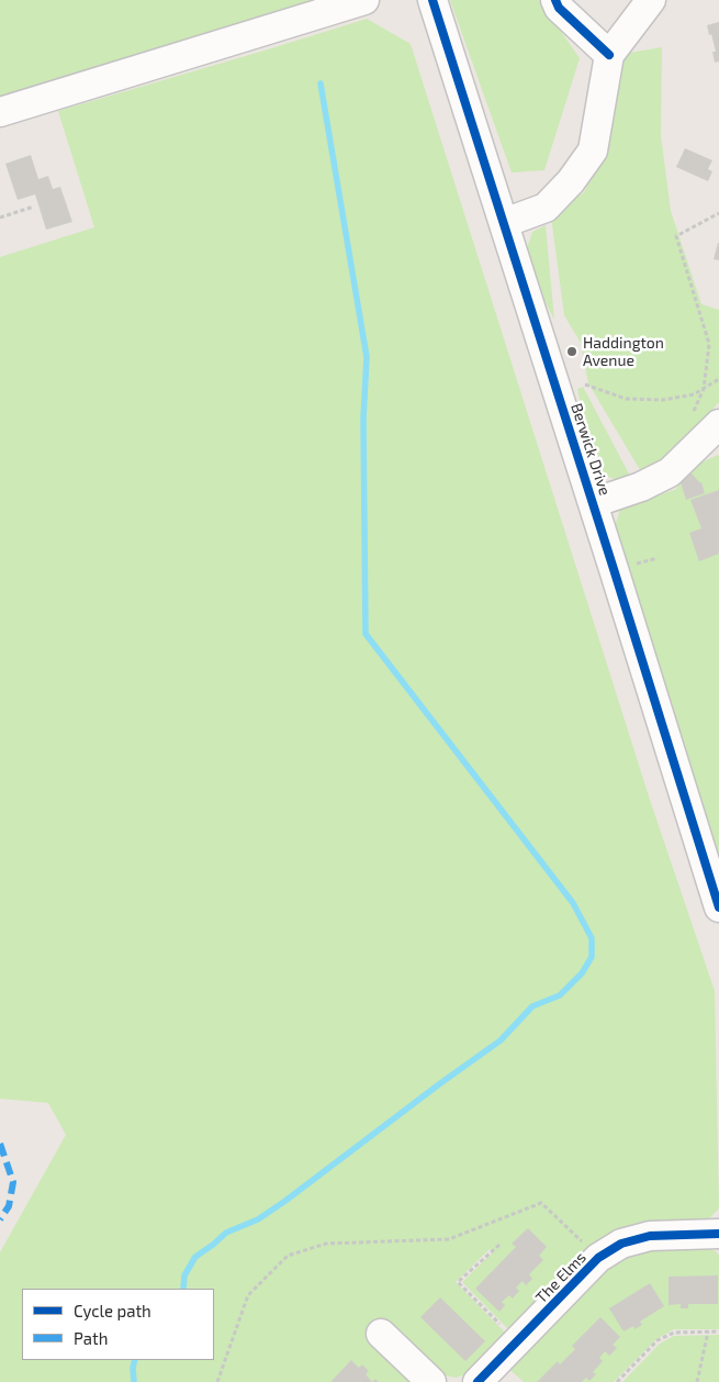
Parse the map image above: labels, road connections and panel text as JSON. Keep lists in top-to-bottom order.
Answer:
{
  "streets": {
    "street": ["Berwick Drive", "The Elms"]
  },
  "places": ["Haddington Avenue"],
  "legend": ["Cycle path", "Path"]
}
